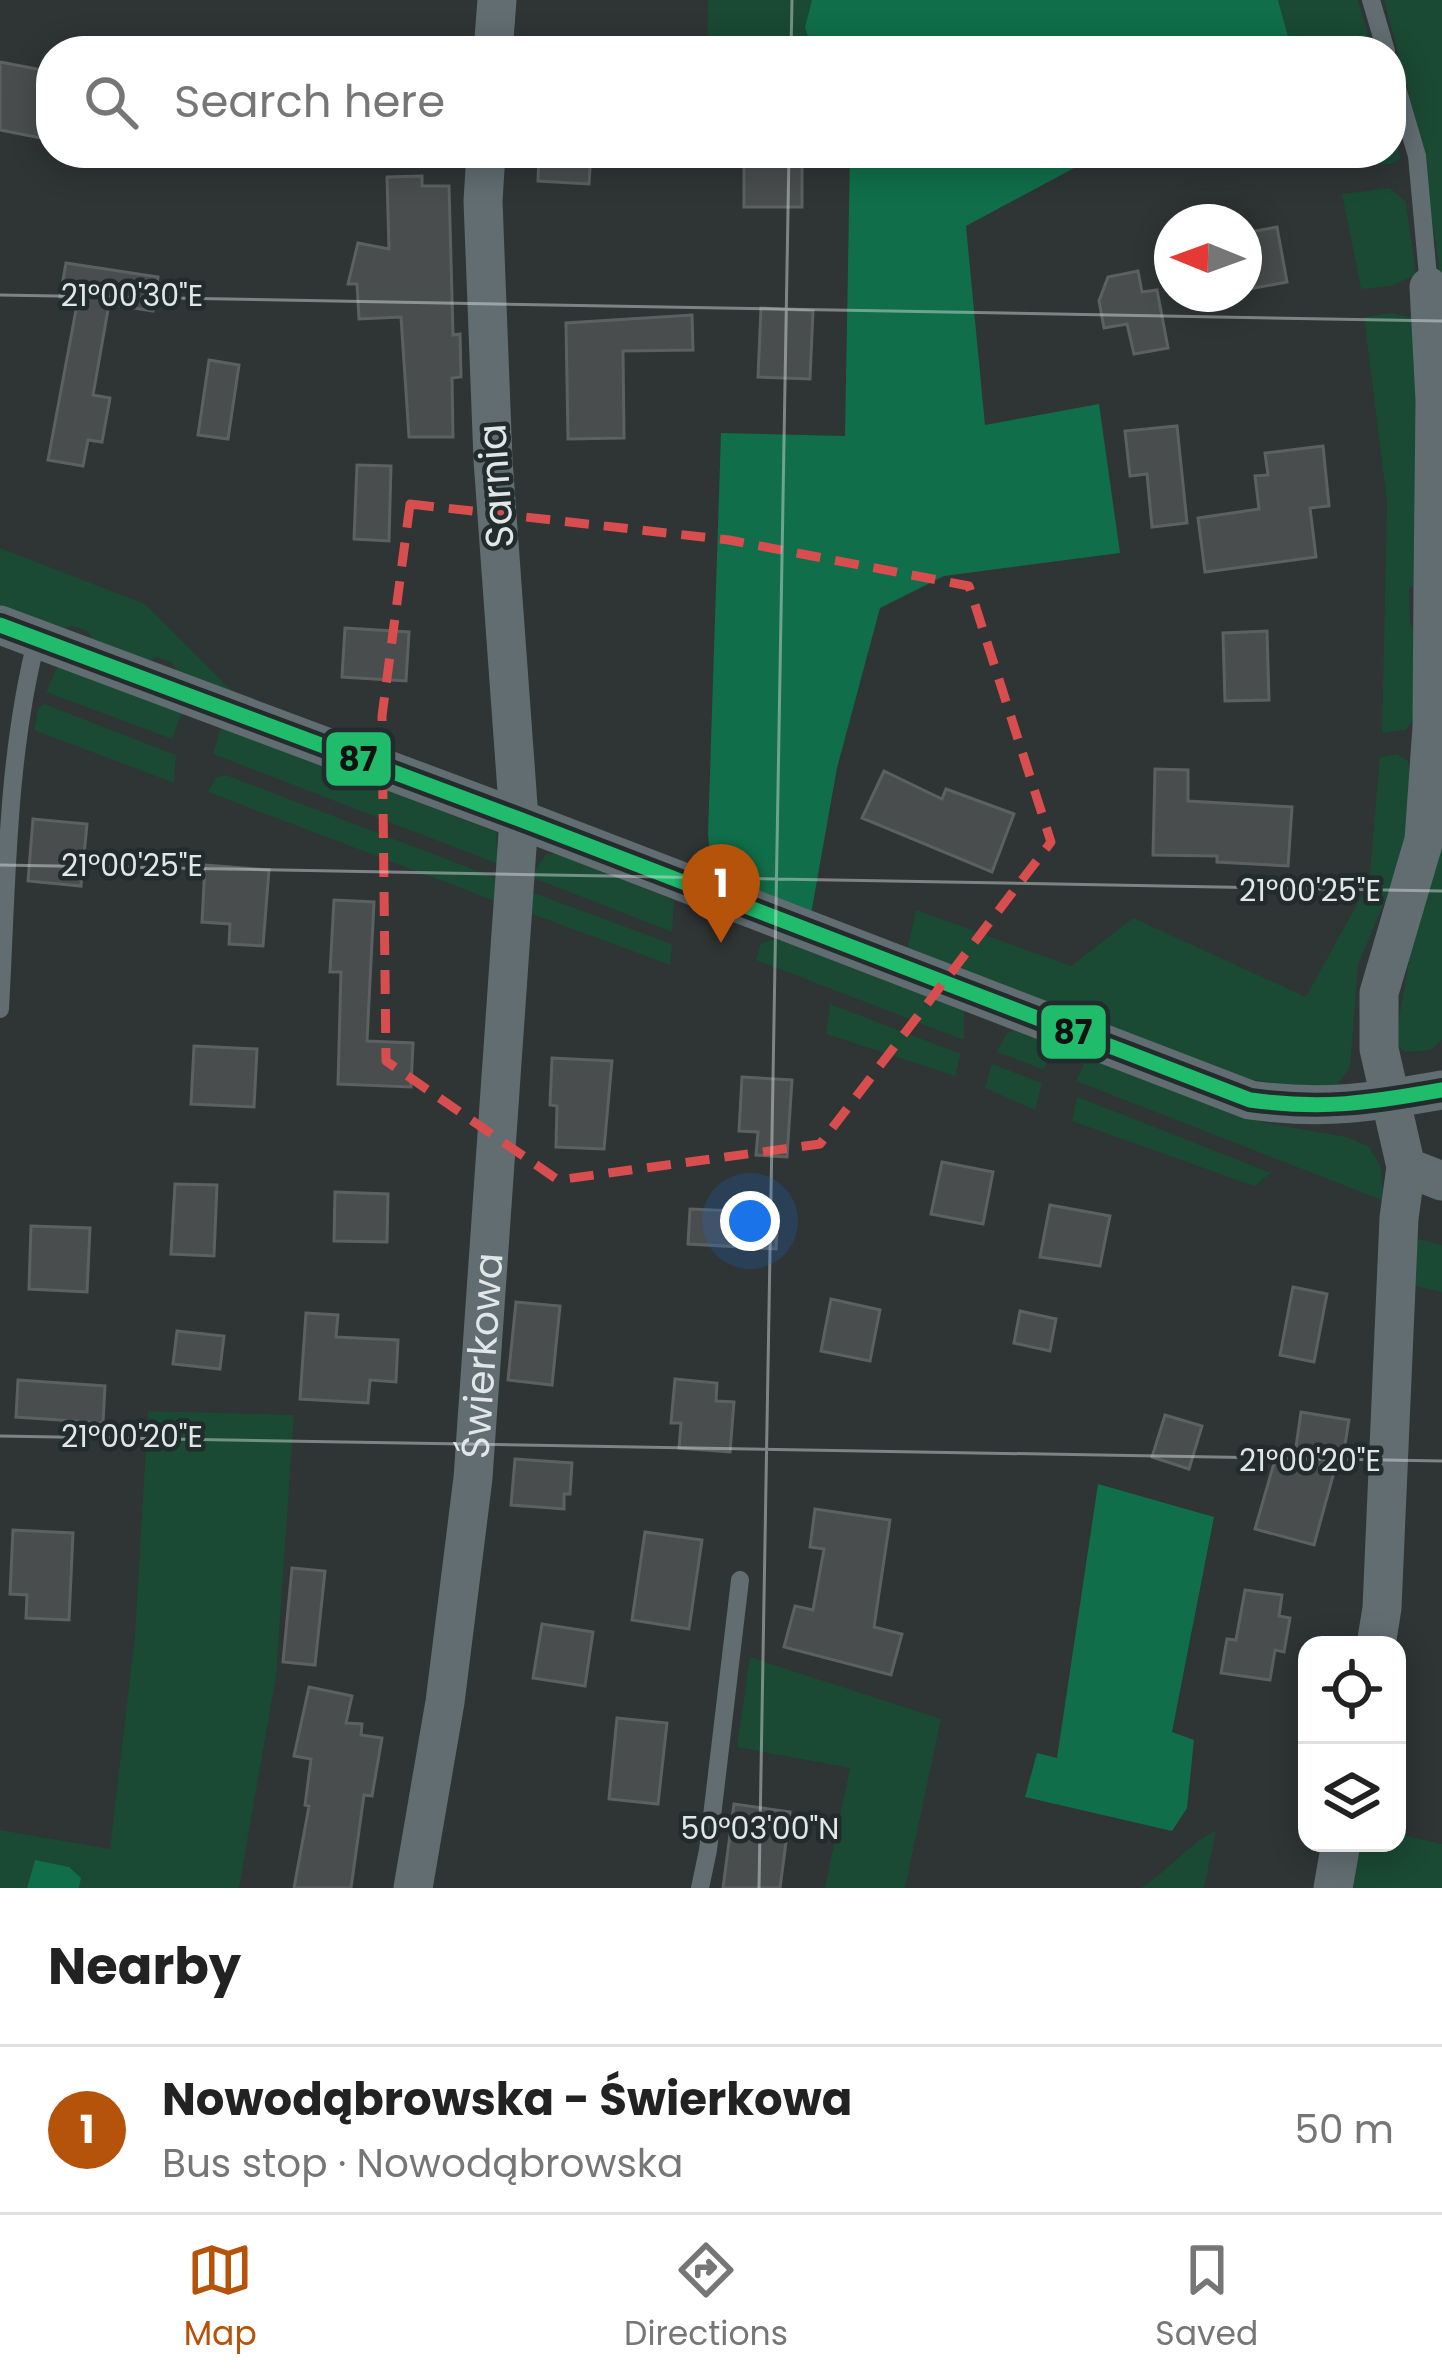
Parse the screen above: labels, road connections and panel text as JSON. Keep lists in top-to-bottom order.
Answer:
{
  "streets": {
    "street": ["Sarnia", "Świerkowa"]
  },
  "crossings": [
    ["Sarnia", "Świerkowa"]
  ],
  "lines": ["transit line 87"],
  "north": "left",
  "page": {
    "search": "Search here",
    "pins": "1",
    "heading": "Nearby",
    "list": [
      {
        "mark": "1",
        "name": "Nowodąbrowska - Świerkowa",
        "note": "Bus stop · Nowodąbrowska",
        "value": "50 m"
      }
    ],
    "nav": ["Map", "Directions", "Saved"]
  },
  "coordinates": [
    "21°00'30\"E",
    "21°00'25\"E",
    "21°00'20\"E",
    "50°03'00\"N"
  ]
}
